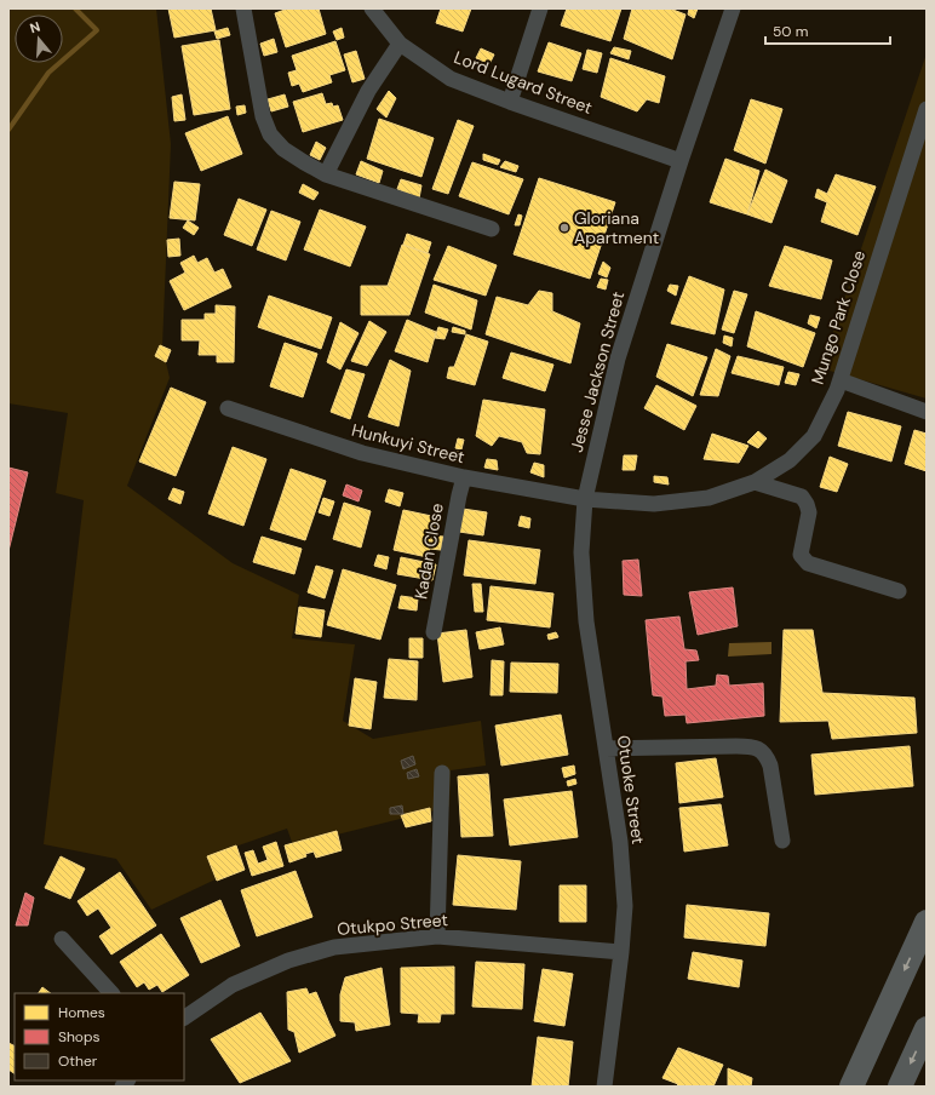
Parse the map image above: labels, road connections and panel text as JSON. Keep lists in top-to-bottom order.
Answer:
{
  "streets": {
    "street": [
      "Lord Lugard Street",
      "Mungo Park Close",
      "Jesse Jackson Street",
      "Hunkuyi Street",
      "Kadan Close",
      "Otuoke Street",
      "Otukpo Street"
    ]
  },
  "crossings": [
    ["Lord Lugard Street", "Jesse Jackson Street"],
    ["Mungo Park Close", "Jesse Jackson Street"],
    ["Mungo Park Close", "Hunkuyi Street"],
    ["Mungo Park Close", "Otuoke Street"],
    ["Jesse Jackson Street", "Hunkuyi Street"],
    ["Jesse Jackson Street", "Otuoke Street"],
    ["Hunkuyi Street", "Kadan Close"],
    ["Hunkuyi Street", "Otuoke Street"],
    ["Otuoke Street", "Otukpo Street"]
  ],
  "places": ["Gloriana Apartment"],
  "legend": ["Homes", "Shops", "Other"],
  "scale_bar": "50 m",
  "north": "top"
}
